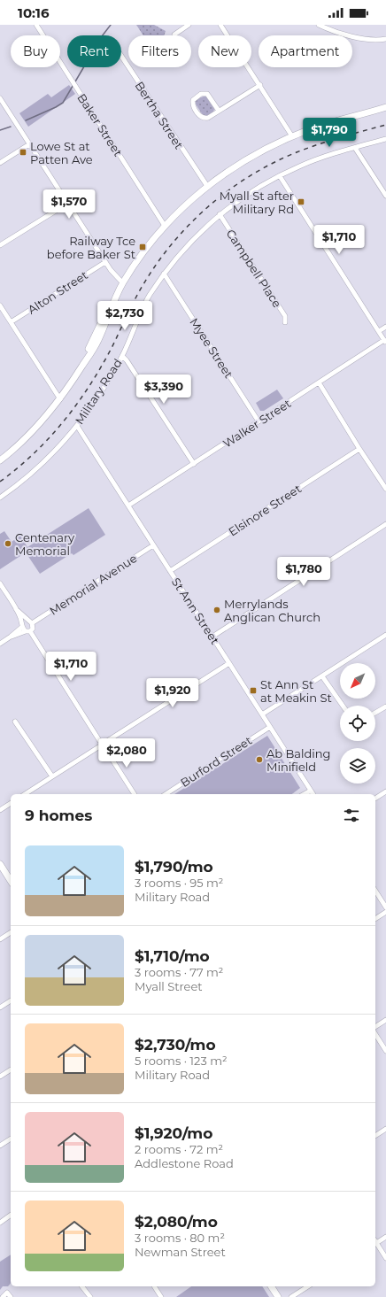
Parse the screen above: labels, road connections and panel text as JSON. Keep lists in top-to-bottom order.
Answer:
{
  "streets": {
    "street": [
      "Bertha Street",
      "Baker Street",
      "Campbell Place",
      "Alton Street",
      "Myee Street",
      "Military Road",
      "Walker Street",
      "Elsinore Street",
      "Memorial Avenue",
      "St Ann Street",
      "Burford Street"
    ]
  },
  "crossings": [
    ["Campbell Place", "Military Road"],
    ["Myee Street", "Military Road"],
    ["Myee Street", "Walker Street"],
    ["Military Road", "St Ann Street"],
    ["Walker Street", "St Ann Street"],
    ["Elsinore Street", "St Ann Street"],
    ["Memorial Avenue", "St Ann Street"],
    ["St Ann Street", "Burford Street"]
  ],
  "places": {
    "transit": [
      "Lowe St at Patten Ave",
      "Myall St after Military Rd",
      "Railway Tce before Baker St",
      "St Ann St at Meakin St"
    ],
    "other": ["Centenary Memorial", "Merrylands Anglican Church", "Ab Balding Minifield"]
  },
  "north": "bottom left",
  "page": {
    "status": "10:16",
    "chip": [
      "Buy",
      "Rent",
      "Filters",
      "New",
      "Apartment"
    ],
    "price": [
      "$1,790",
      "$1,570",
      "$1,710",
      "$2,730",
      "$3,390",
      "$1,780",
      "$1,710",
      "$1,920",
      "$2,080"
    ],
    "heading": "9 homes",
    "list": [
      {
        "name": "$1,790/mo",
        "note": "3 rooms · 95 m² · Military Road"
      },
      {
        "name": "$1,710/mo",
        "note": "3 rooms · 77 m² · Myall Street"
      },
      {
        "name": "$2,730/mo",
        "note": "5 rooms · 123 m² · Military Road"
      },
      {
        "name": "$1,920/mo",
        "note": "2 rooms · 72 m² · Addlestone Road"
      },
      {
        "name": "$2,080/mo",
        "note": "3 rooms · 80 m² · Newman Street"
      }
    ]
  }
}
